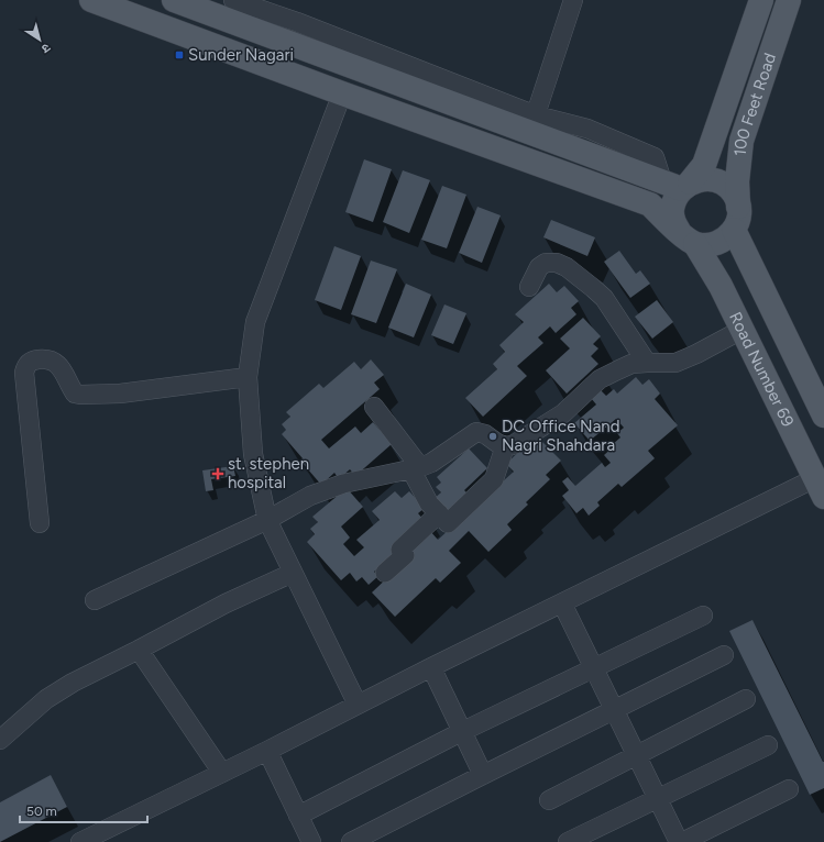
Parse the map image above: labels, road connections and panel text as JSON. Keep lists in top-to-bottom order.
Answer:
{
  "streets": {
    "main road": ["100 Feet Road", "Road Number 69"]
  },
  "crossings": [
    ["100 Feet Road", "Road Number 69"]
  ],
  "places": {
    "transit": ["Sunder Nagari"],
    "other": ["DC Office Nand Nagri Shahdara"],
    "health": ["st. stephen hospital"]
  },
  "scale_bar": "50 m",
  "north": "bottom right"
}
